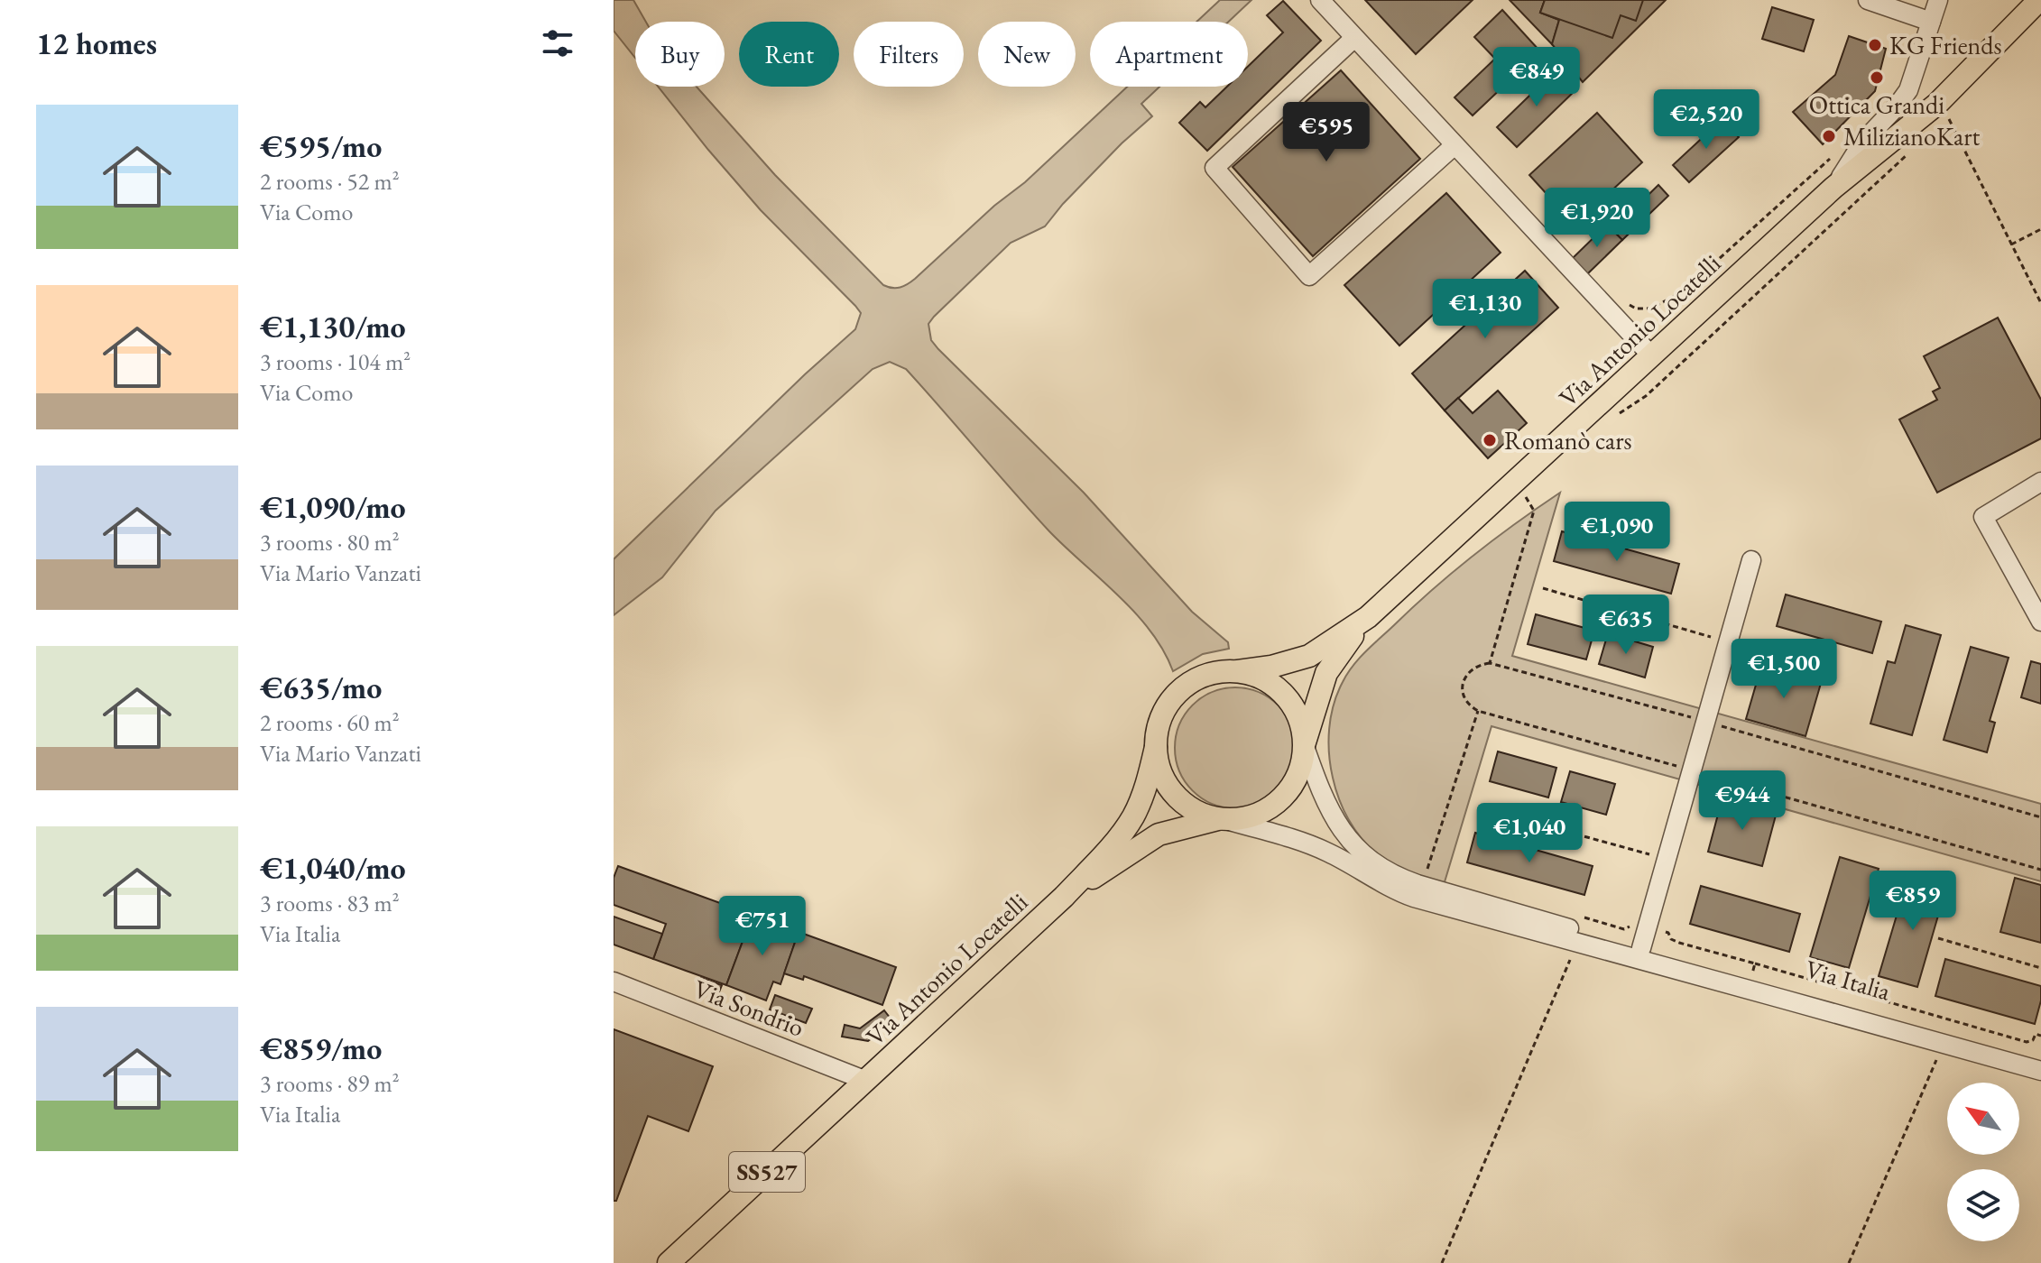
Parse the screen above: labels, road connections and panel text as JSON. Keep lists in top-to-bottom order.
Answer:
{
  "streets": {
    "main road": ["Via Antonio Locatelli", "SS527"],
    "street": ["Via Italia", "Via Sondrio"]
  },
  "crossings": [
    ["Via Antonio Locatelli", "Via Italia"],
    ["Via Antonio Locatelli", "Via Sondrio"],
    ["Via Antonio Locatelli", "SS527"],
    ["Via Sondrio", "SS527"]
  ],
  "places": [
    "KG Friends",
    "Ottica Grandi",
    "MilizianoKart",
    "Romanò cars"
  ],
  "north": "top left",
  "page": {
    "heading": "12 homes",
    "chip": [
      "Buy",
      "Rent",
      "Filters",
      "New",
      "Apartment"
    ],
    "price": [
      "€849",
      "€2,520",
      "€595",
      "€1,920",
      "€1,130",
      "€1,090",
      "€635",
      "€1,500",
      "€944",
      "€1,040",
      "€859",
      "€751"
    ],
    "list": [
      {
        "name": "€595/mo",
        "note": "2 rooms · 52 m² · Via Como"
      },
      {
        "name": "€1,130/mo",
        "note": "3 rooms · 104 m² · Via Como"
      },
      {
        "name": "€1,090/mo",
        "note": "3 rooms · 80 m² · Via Mario Vanzati"
      },
      {
        "name": "€635/mo",
        "note": "2 rooms · 60 m² · Via Mario Vanzati"
      },
      {
        "name": "€1,040/mo",
        "note": "3 rooms · 83 m² · Via Italia"
      },
      {
        "name": "€859/mo",
        "note": "3 rooms · 89 m² · Via Italia"
      }
    ]
  }
}
